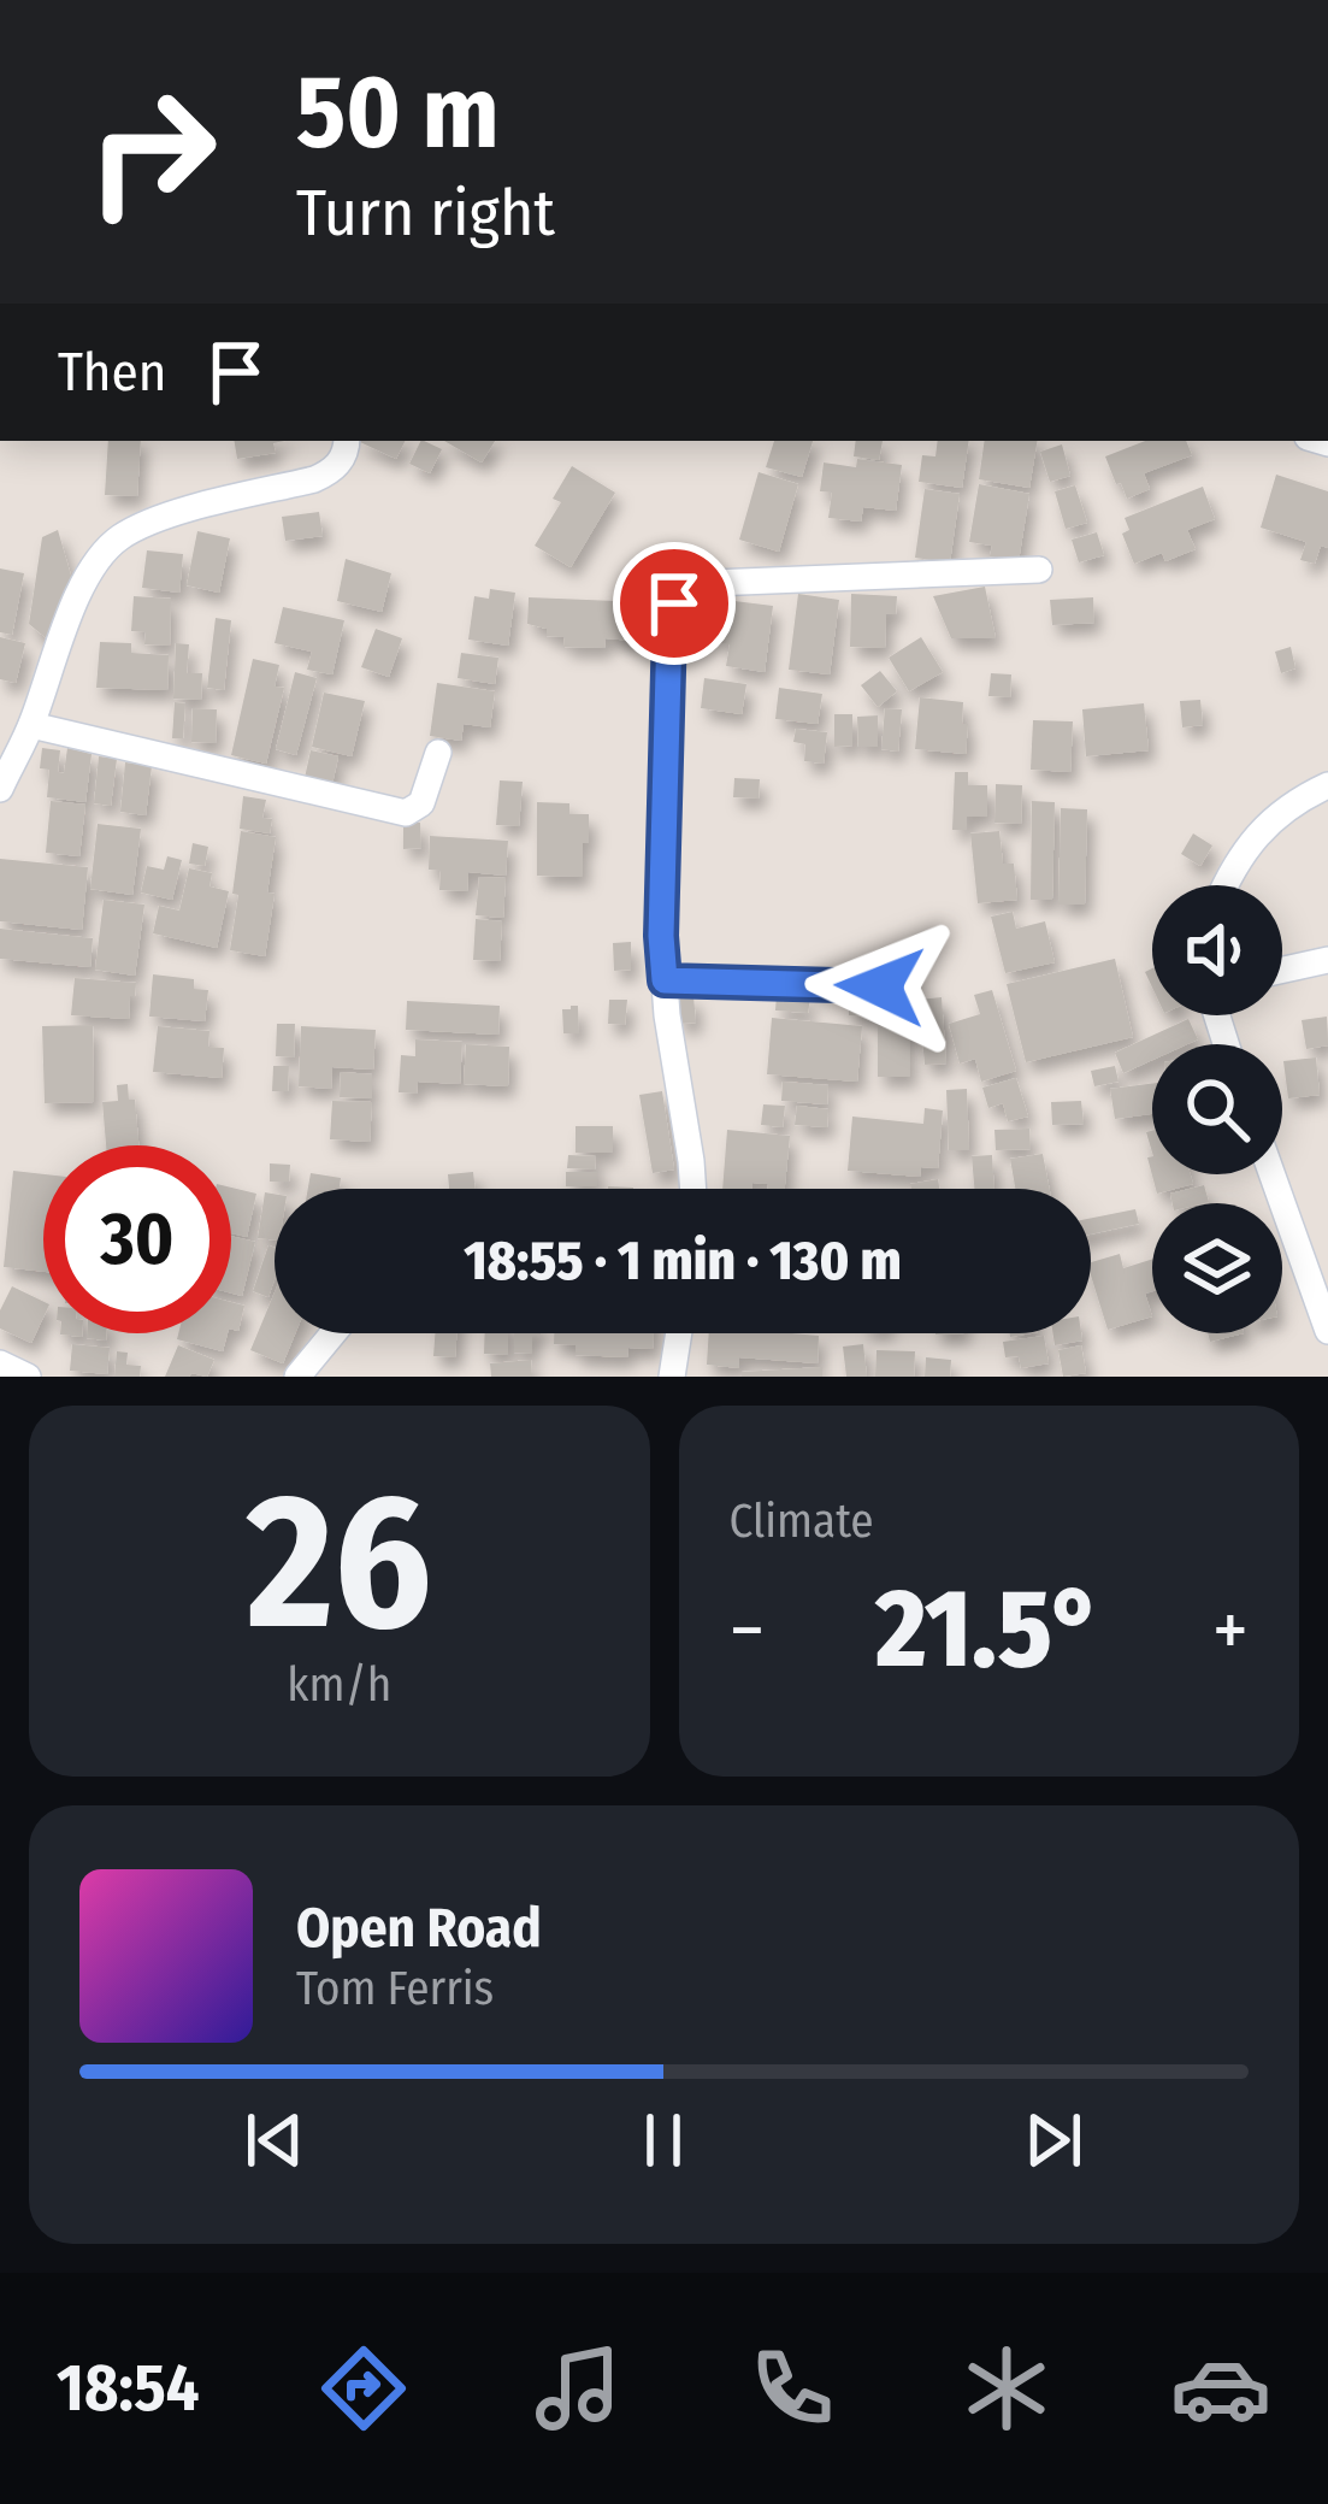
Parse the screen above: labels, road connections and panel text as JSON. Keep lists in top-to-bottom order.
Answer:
{
  "page": {
    "turn": ["50 m", "Turn right"],
    "then": "Then",
    "limit": "30",
    "trip": "18:55 · 1 min · 130 m",
    "tile": [
      ["26", "km/h"],
      "Climate"
    ],
    "heat": ["−", "21.5°", "+"],
    "song": ["Open Road", "Tom Ferris"],
    "tabs": "18:54"
  }
}
